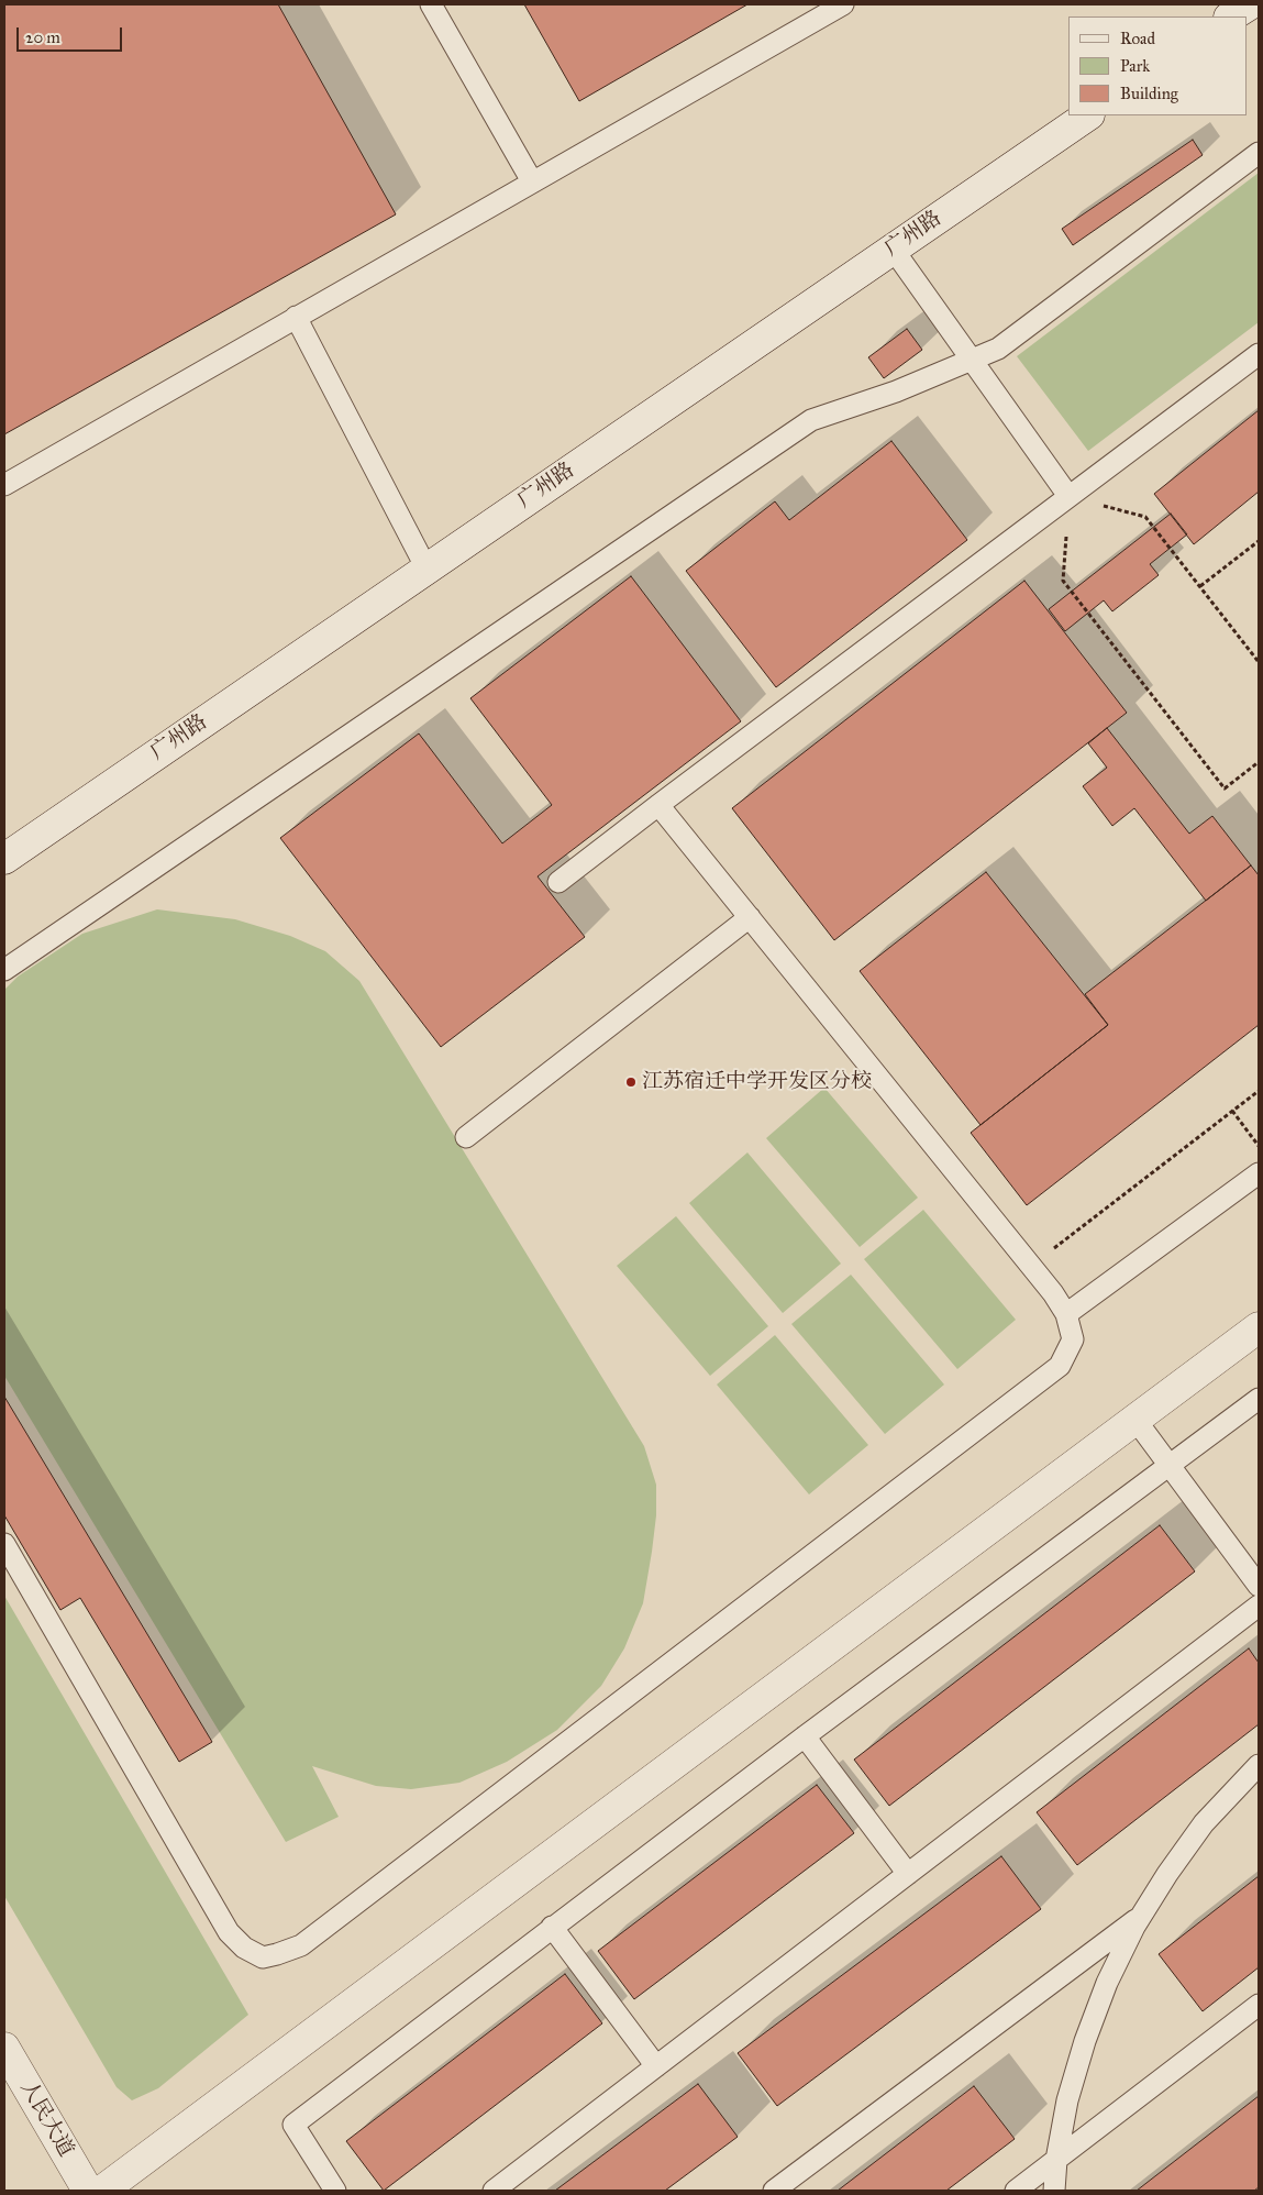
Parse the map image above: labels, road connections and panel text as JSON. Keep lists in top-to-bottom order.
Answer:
{
  "streets": {
    "street": ["广州路", "人民大道"]
  },
  "places": ["江苏宿迁中学开发区分校"],
  "legend": ["Road", "Park", "Building"],
  "scale_bar": "20 m"
}
